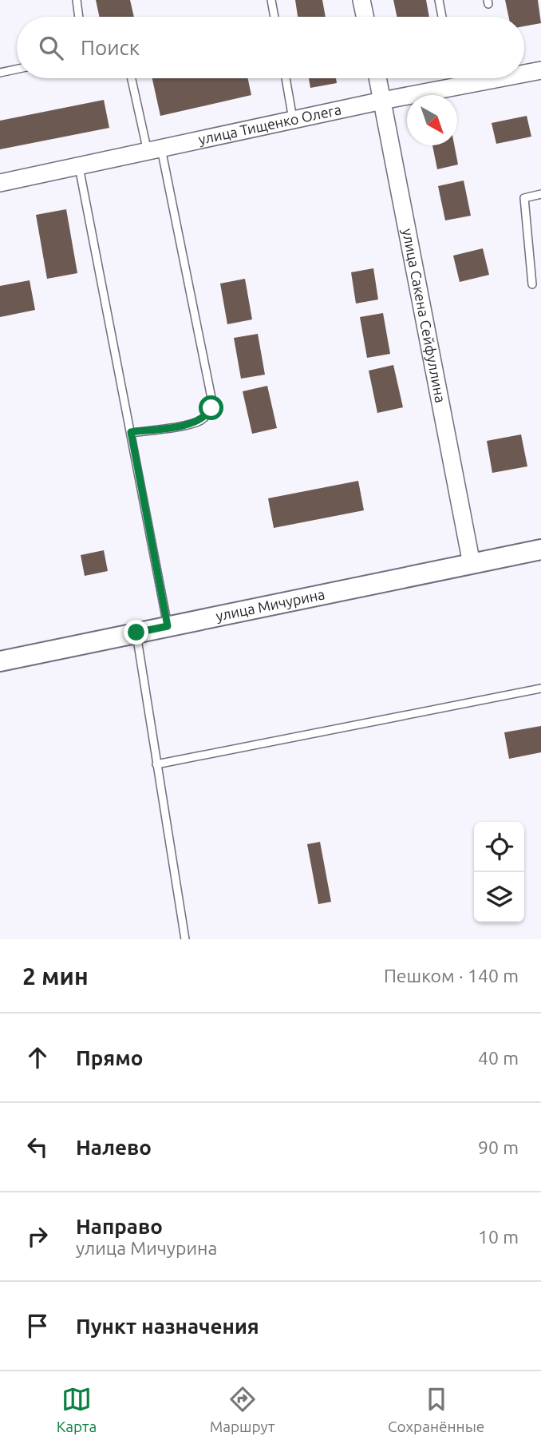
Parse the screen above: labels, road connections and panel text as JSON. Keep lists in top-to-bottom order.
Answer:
{
  "streets": {
    "main road": ["улица Мичурина"],
    "street": ["улица Тищенко Олега", "улица Сакена Сейфуллина"]
  },
  "crossings": [
    ["улица Тищенко Олега", "улица Сакена Сейфуллина"],
    ["улица Сакена Сейфуллина", "улица Мичурина"]
  ],
  "north": "bottom right",
  "page": {
    "search": "Поиск",
    "heading": ["2 мин", "Пешком · 140 m"],
    "list": [
      ["Прямо", "40 m"],
      ["Налево", "90 m"],
      ["Направо", "улица Мичурина", "10 m"],
      "Пункт назначения"
    ],
    "nav": ["Карта", "Маршрут", "Сохранённые"]
  }
}
